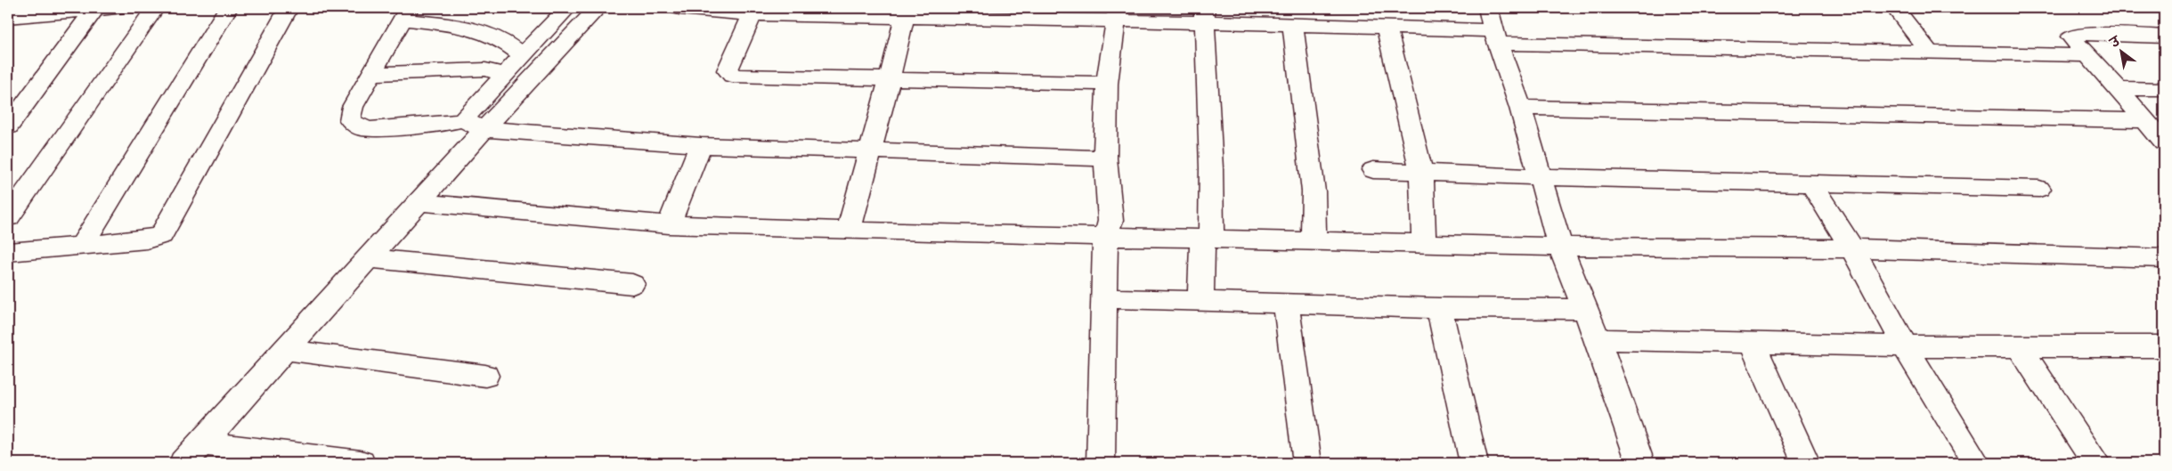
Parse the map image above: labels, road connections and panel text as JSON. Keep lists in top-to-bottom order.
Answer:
{
  "north": "top left"
}
